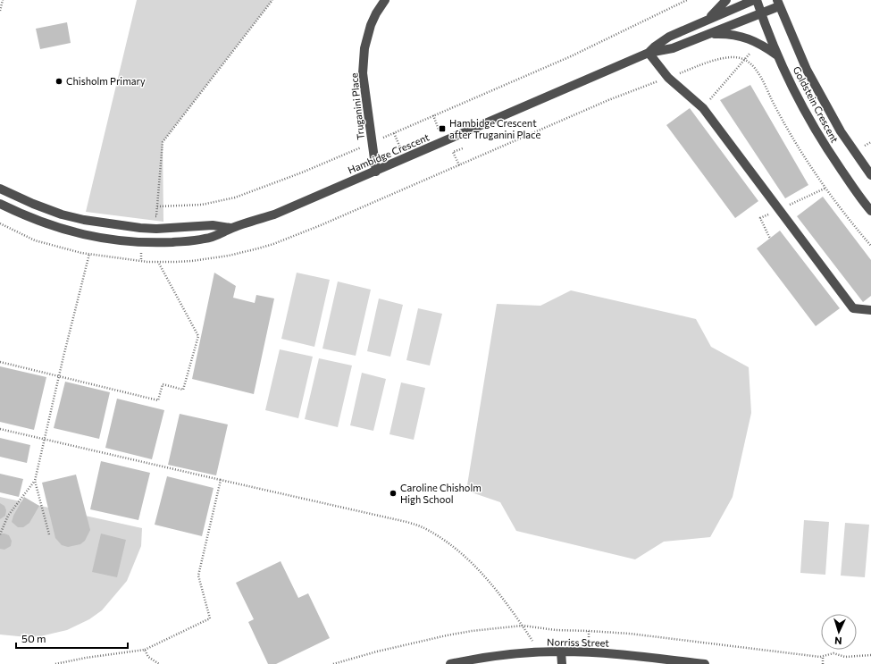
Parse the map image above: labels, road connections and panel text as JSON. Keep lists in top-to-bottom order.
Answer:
{
  "streets": {
    "street": [
      "Goldstein Crescent",
      "Truganini Place",
      "Hambidge Crescent",
      "Norriss Street"
    ]
  },
  "crossings": [
    ["Goldstein Crescent", "Hambidge Crescent"],
    ["Truganini Place", "Hambidge Crescent"]
  ],
  "places": {
    "other": ["Chisholm Primary", "Caroline Chisholm High School"],
    "transit": ["Hambidge Crescent after Truganini Place"]
  },
  "scale_bar": "50 m",
  "north": "bottom"
}
